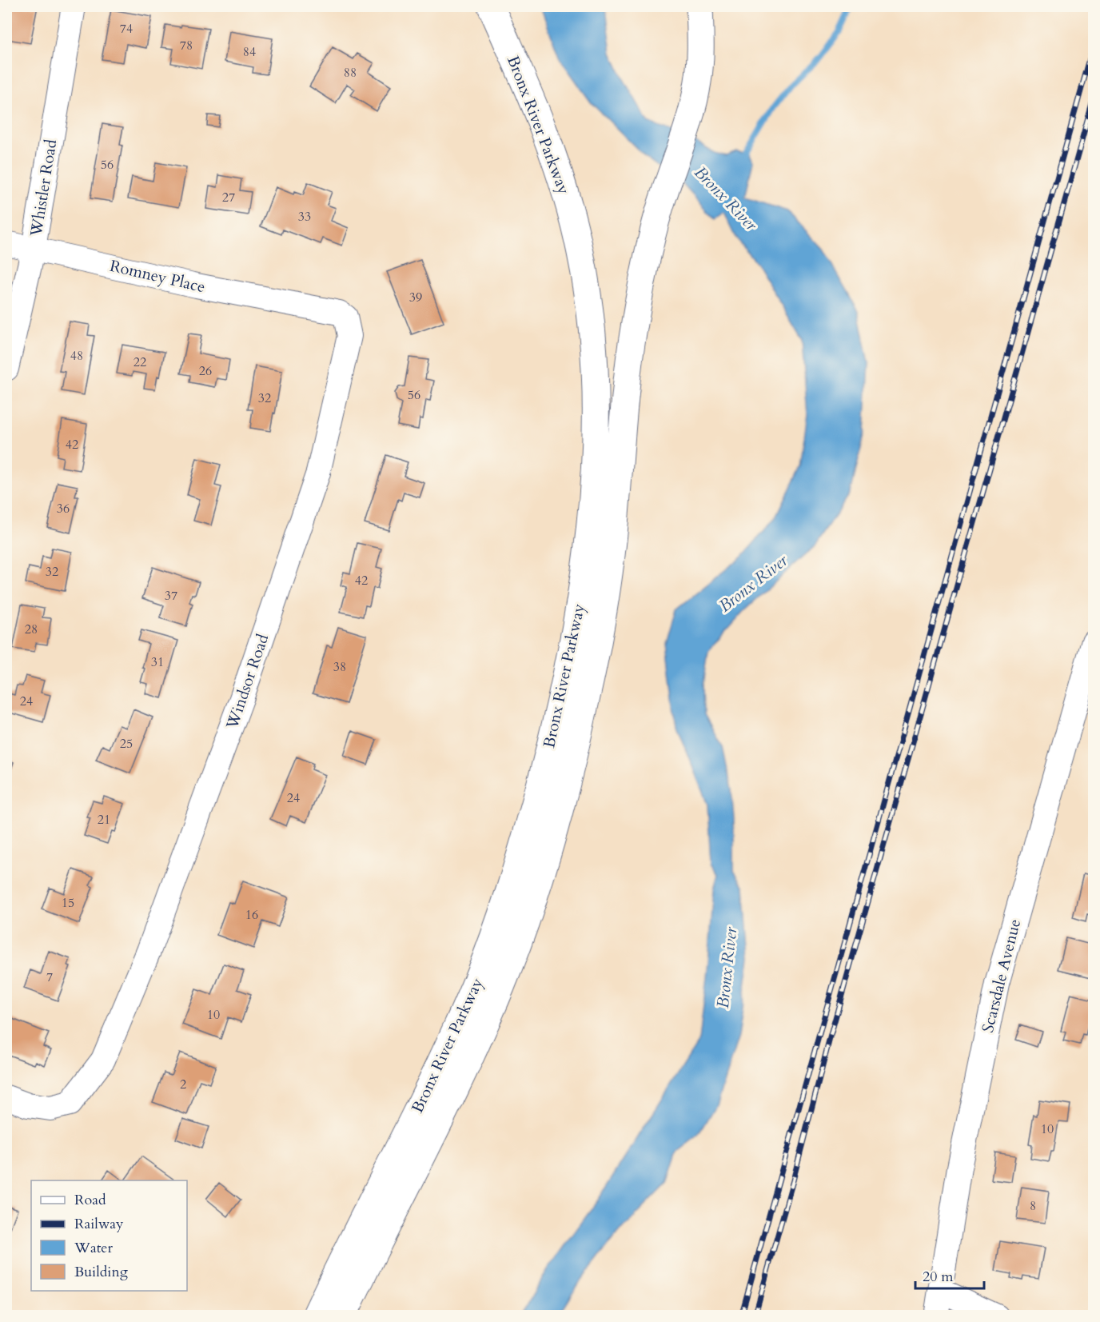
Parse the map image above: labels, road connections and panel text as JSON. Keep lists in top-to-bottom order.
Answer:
{
  "streets": {
    "highway": ["Bronx River Parkway"],
    "street": [
      "Whistler Road",
      "Romney Place",
      "Windsor Road",
      "Scarsdale Avenue"
    ]
  },
  "crossings": [
    ["Whistler Road", "Romney Place"],
    ["Romney Place", "Windsor Road"]
  ],
  "water": ["Bronx River"],
  "house_numbers": [
    "74",
    "78",
    "84",
    "88",
    "56",
    "27",
    "33",
    "39",
    "48",
    "22",
    "26",
    "56",
    "32",
    "42",
    "36",
    "32",
    "42",
    "37",
    "28",
    "31",
    "38",
    "24",
    "25",
    "24",
    "21",
    "15",
    "16",
    "7",
    "10",
    "2",
    "10",
    "8"
  ],
  "legend": [
    "Road",
    "Railway",
    "Water",
    "Building"
  ],
  "scale_bar": "20 m"
}
